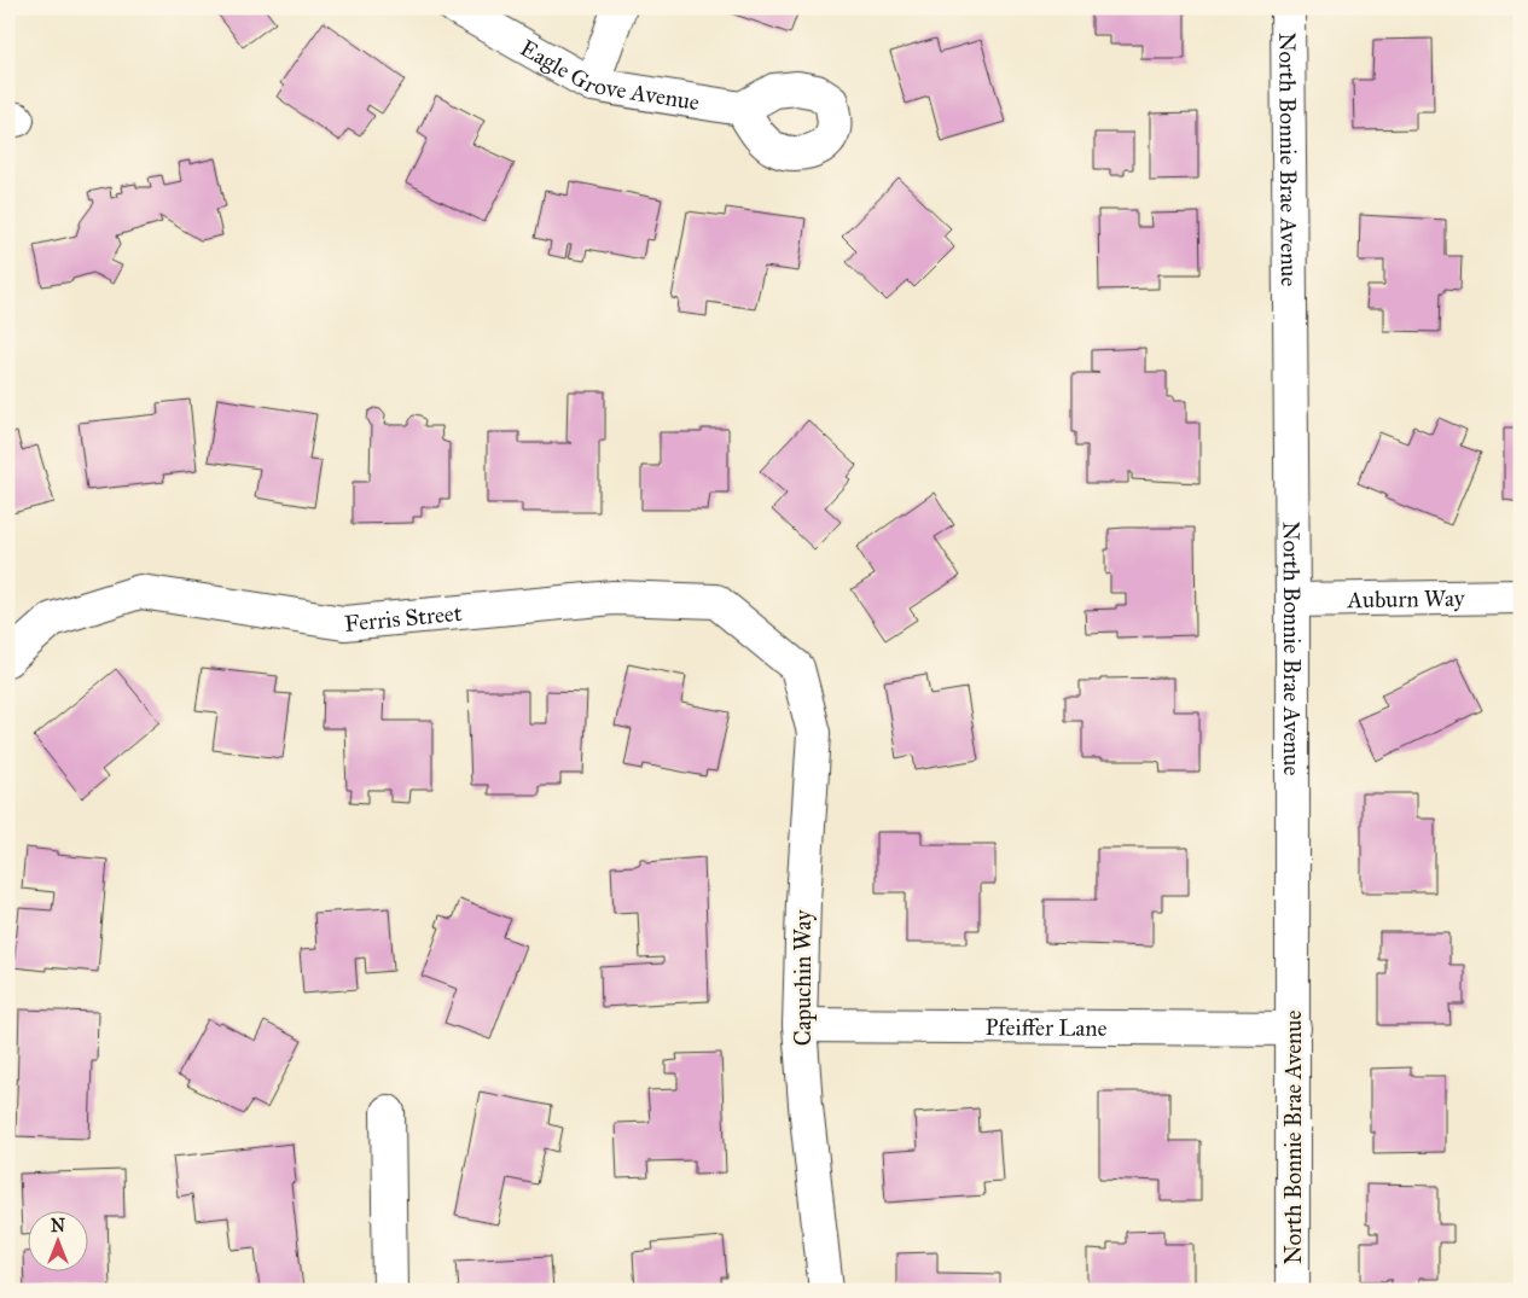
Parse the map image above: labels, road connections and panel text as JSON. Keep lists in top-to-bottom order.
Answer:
{
  "streets": {
    "street": [
      "Eagle Grove Avenue",
      "North Bonnie Brae Avenue",
      "Auburn Way",
      "Ferris Street",
      "Capuchin Way",
      "Pfeiffer Lane"
    ]
  },
  "crossings": [
    ["North Bonnie Brae Avenue", "Auburn Way"],
    ["North Bonnie Brae Avenue", "Pfeiffer Lane"],
    ["Ferris Street", "Capuchin Way"],
    ["Capuchin Way", "Pfeiffer Lane"]
  ],
  "north": "top"
}
